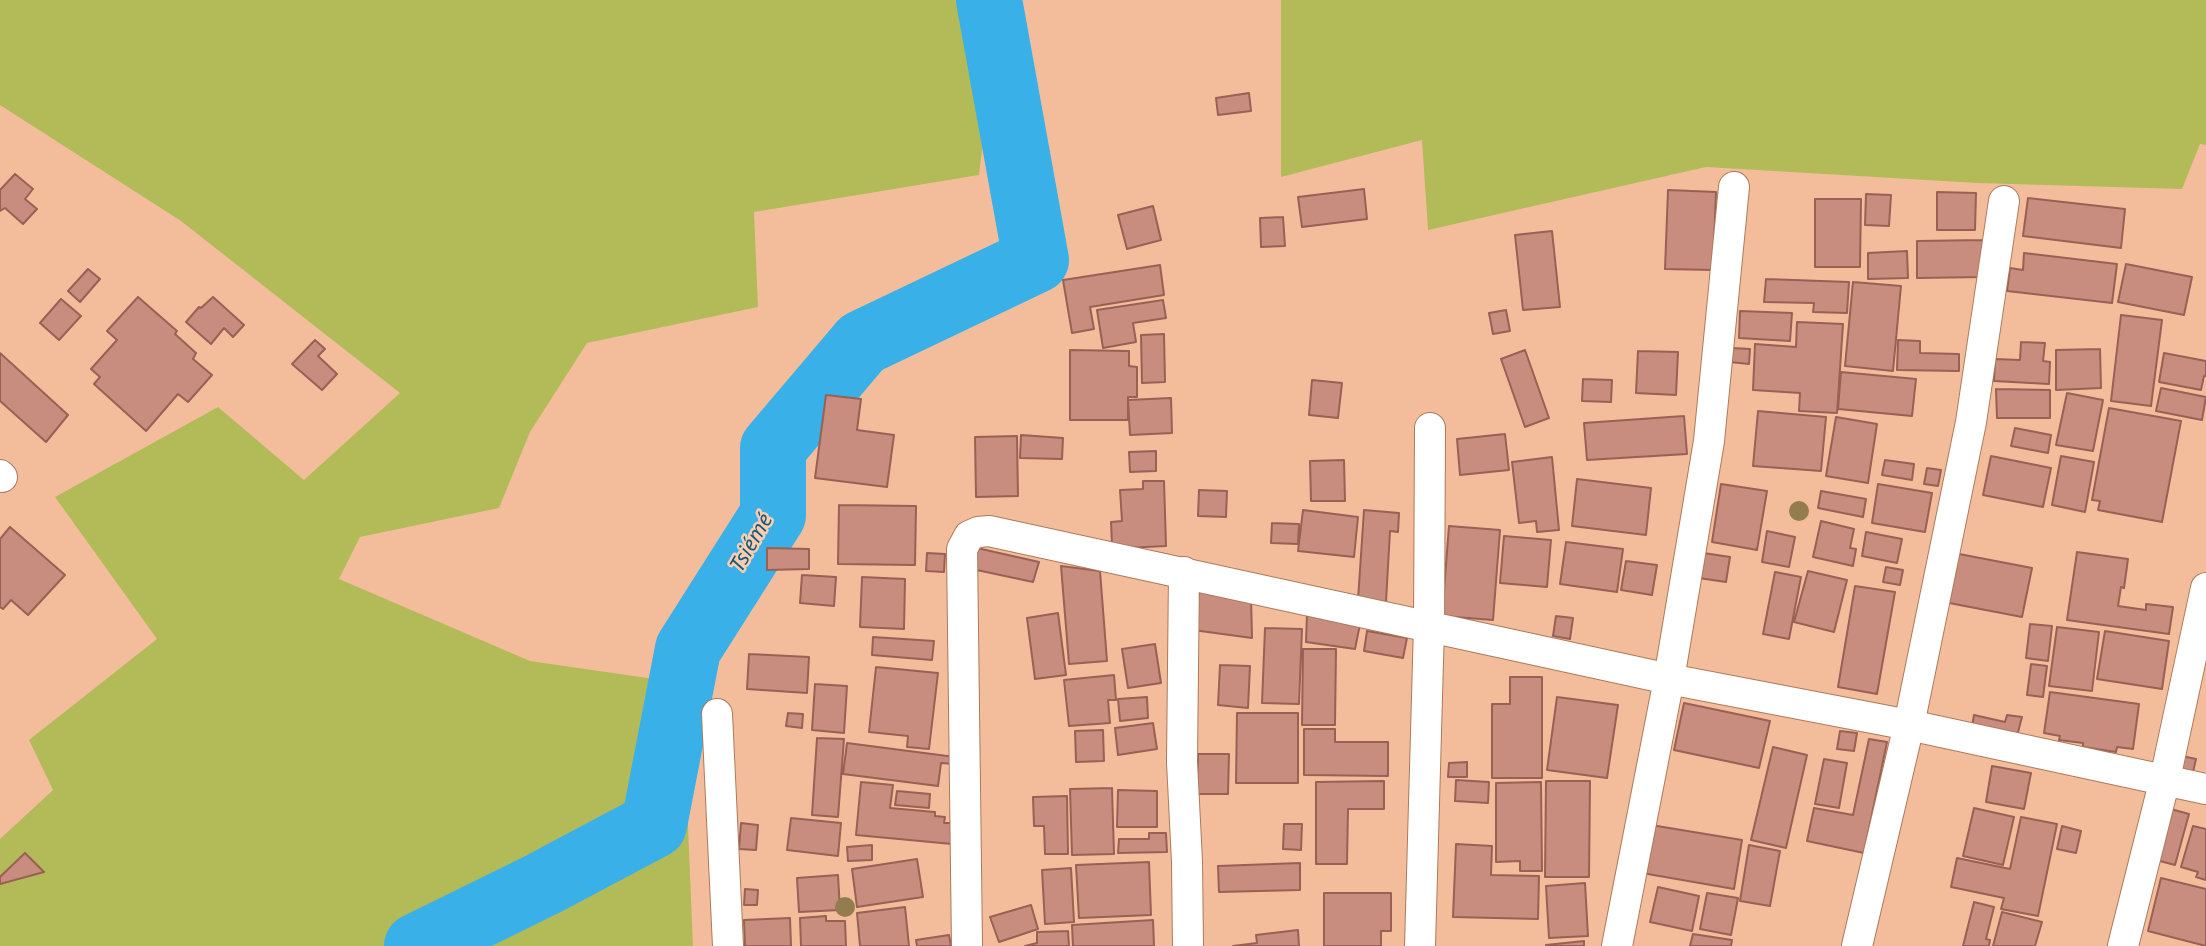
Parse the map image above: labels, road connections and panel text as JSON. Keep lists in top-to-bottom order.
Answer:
{
  "water": ["Tsiémé"]
}
